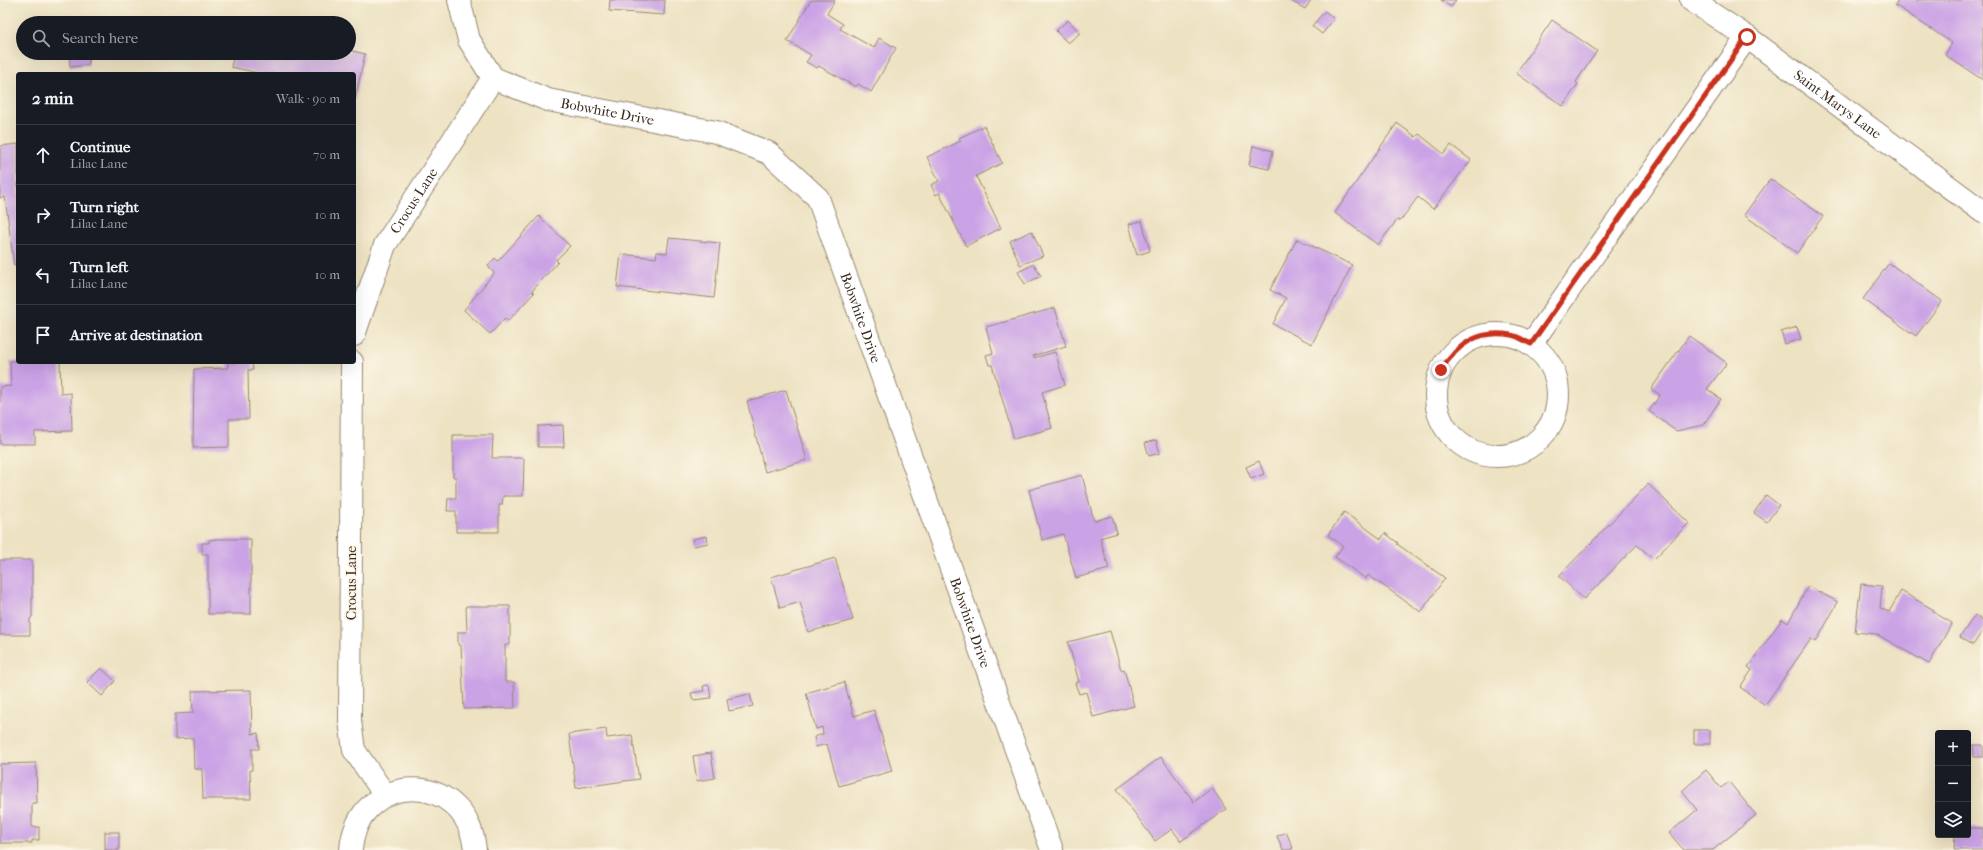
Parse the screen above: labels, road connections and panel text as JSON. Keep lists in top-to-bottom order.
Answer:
{
  "streets": {
    "street": ["Saint Marys Lane", "Bobwhite Drive", "Crocus Lane"]
  },
  "crossings": [
    ["Bobwhite Drive", "Crocus Lane"]
  ],
  "page": {
    "search": "Search here",
    "heading": ["2 min", "Walk · 90 m"],
    "list": [
      ["Continue", "Lilac Lane", "70 m"],
      ["Turn right", "Lilac Lane", "10 m"],
      ["Turn left", "Lilac Lane", "10 m"],
      "Arrive at destination"
    ],
    "map_buttons": ["+", "−"]
  }
}
